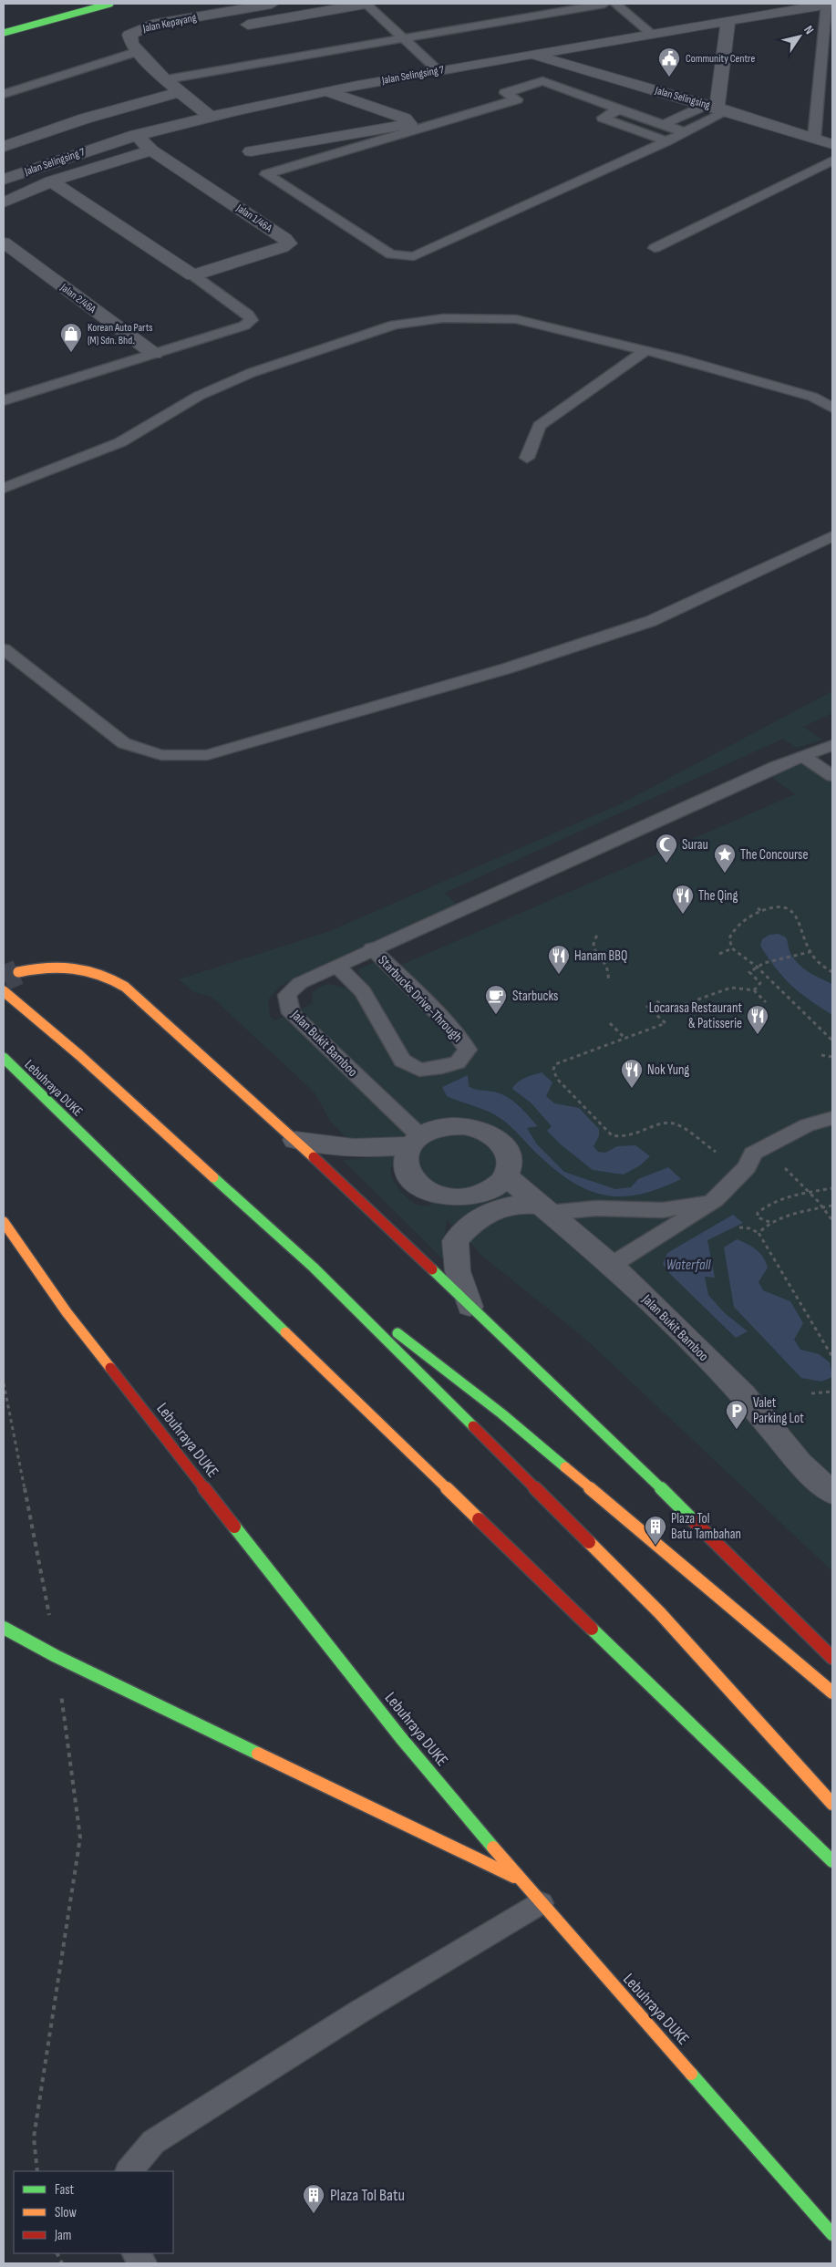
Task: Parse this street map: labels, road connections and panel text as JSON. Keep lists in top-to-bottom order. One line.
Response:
{"streets":{"highway":["Lebuhraya DUKE"],"street":["Jalan Kepayang","Jalan Selingsing 7","Jalan Selingsing","Jalan 1/46A","Jalan 2/46A","Jalan Bukit Bamboo"],"lane":["Starbucks Drive-Through"]},"crossings":[["Jalan Kepayang","Jalan Selingsing 7"],["Jalan Selingsing 7","Jalan Selingsing"],["Jalan Selingsing 7","Jalan 1/46A"],["Starbucks Drive-Through","Jalan Bukit Bamboo"]],"water":["Waterfall"],"places":{"public building":["Community Centre"],"shop":["Korean Auto Parts (M) Sdn. Bhd."],"mosque":["Surau"],"place":["The Concourse"],"restaurant":["The Qing","Hanam BBQ","Locarasa Restaurant & Patisserie","Nok Yung"],"cafe":["Starbucks"],"parking":["Valet Parking Lot"],"building":["Plaza Tol Batu Tambahan","Plaza Tol Batu"]},"legend":["Fast","Slow","Jam"],"north":"top right"}
